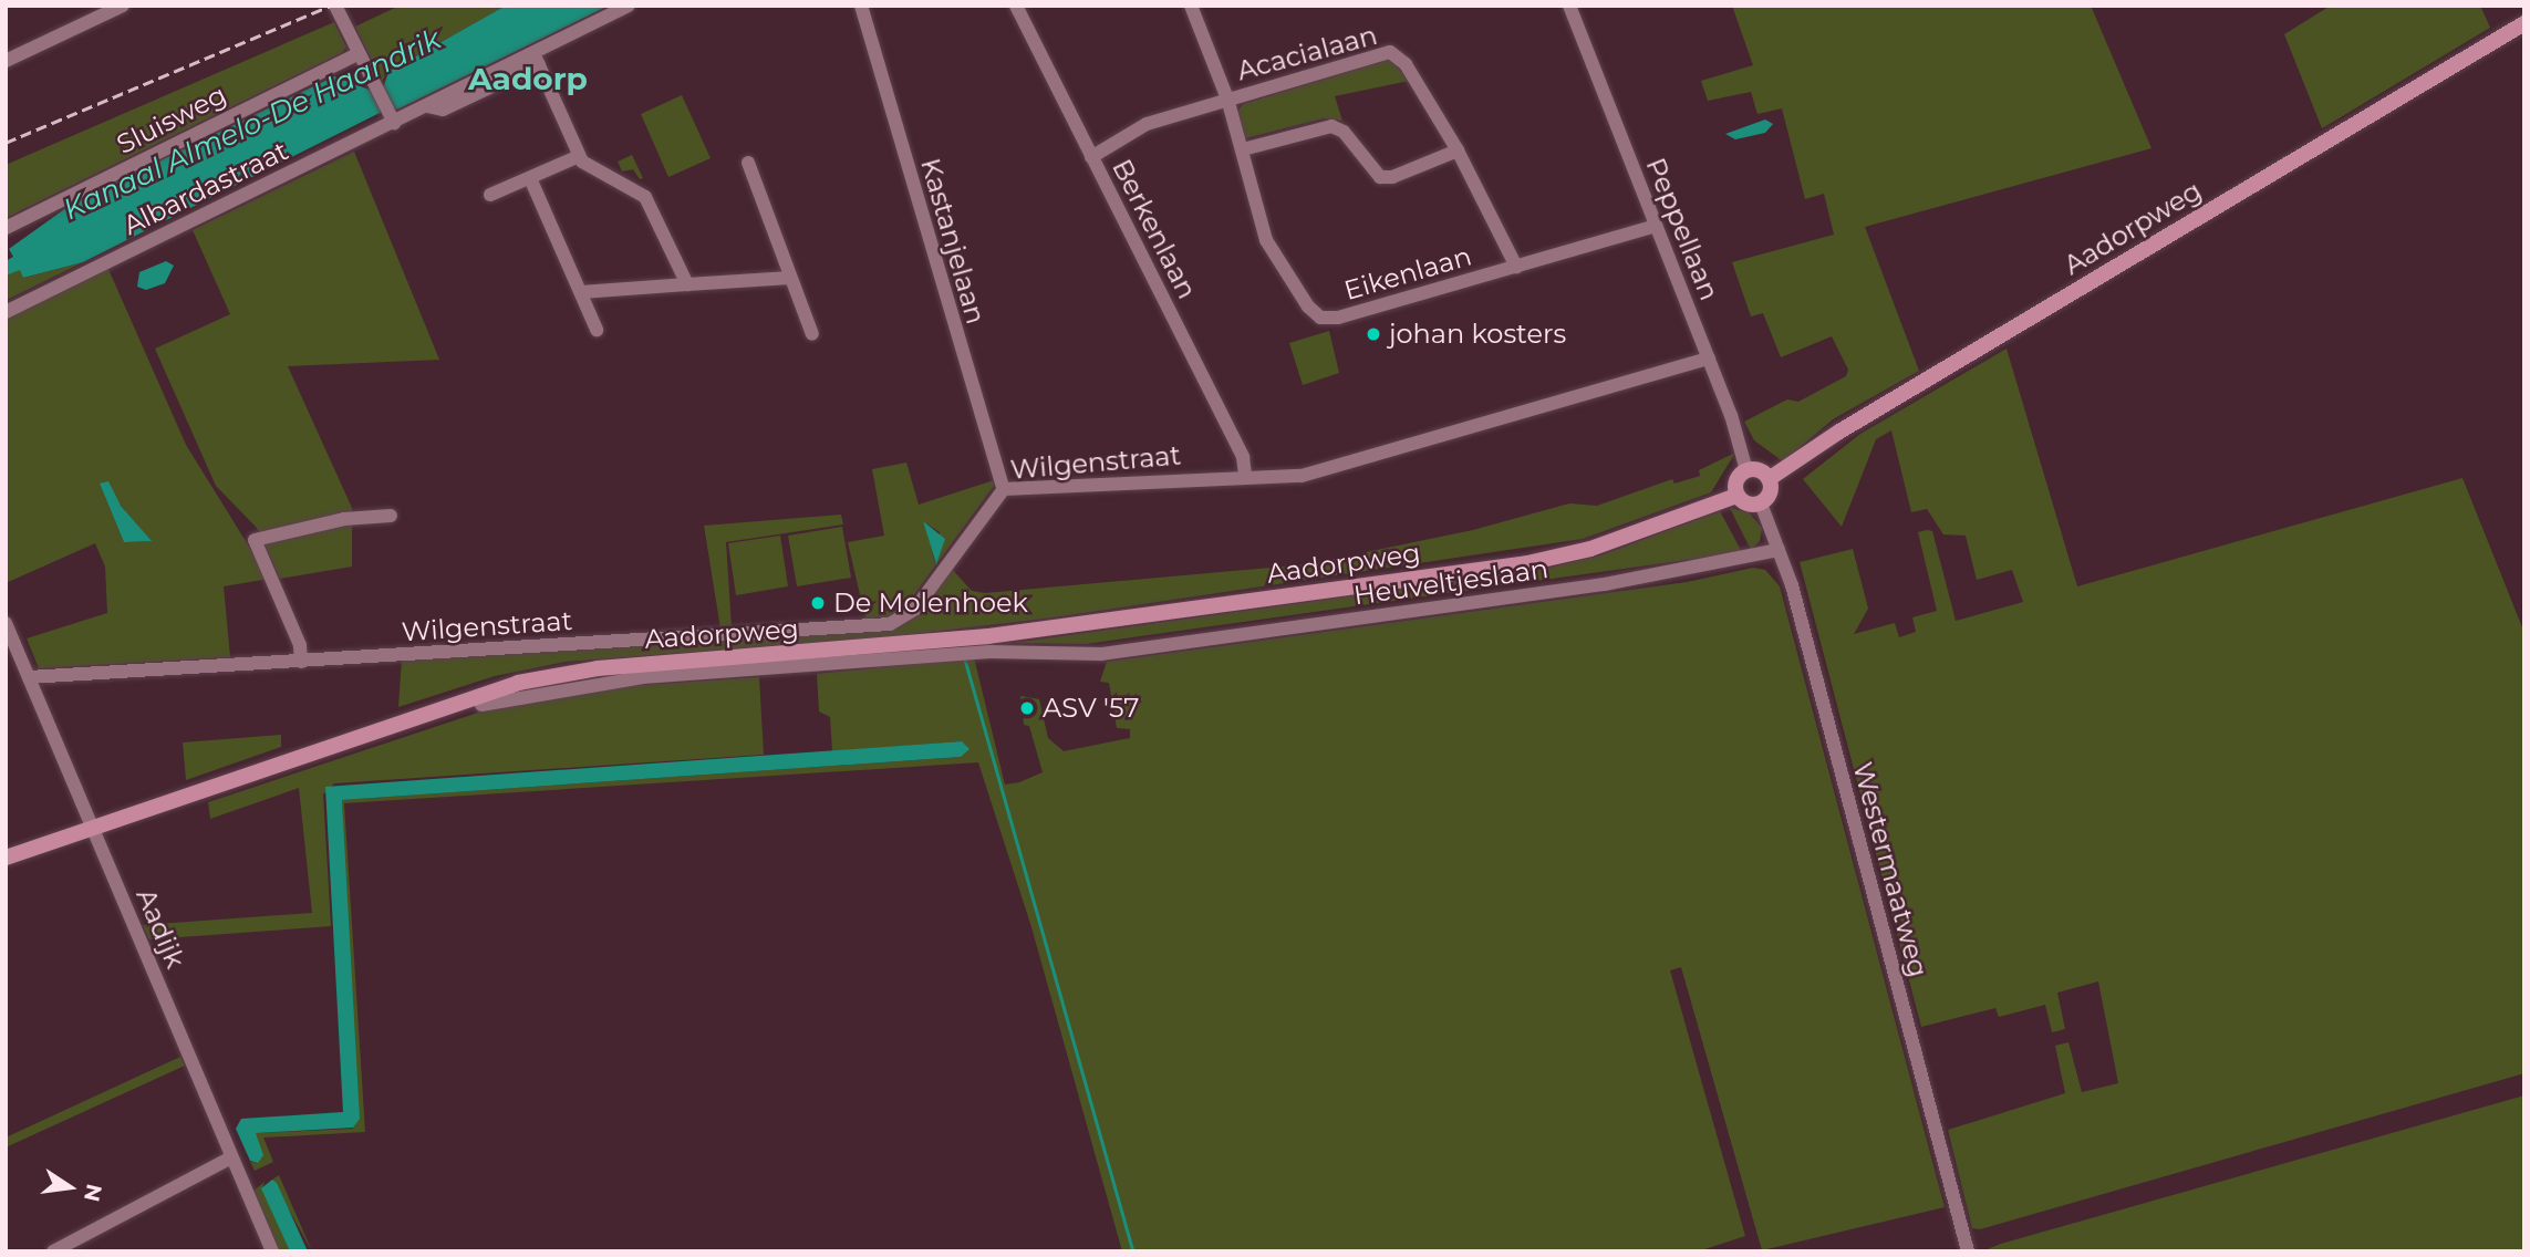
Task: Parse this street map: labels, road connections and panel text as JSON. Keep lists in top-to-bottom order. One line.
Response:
{"streets":{"main road":["Aadorpweg"],"street":["Acacialaan","Sluisweg","Albardastraat","Berkenlaan","Peppellaan","Kastanjelaan","Eikenlaan","Wilgenstraat","Heuveltjeslaan","Westermaatweg","Aadijk"]},"crossings":[["Acacialaan","Berkenlaan"],["Acacialaan","Eikenlaan"],["Aadorpweg","Peppellaan"],["Aadorpweg","Westermaatweg"],["Aadorpweg","Aadijk"],["Berkenlaan","Wilgenstraat"],["Peppellaan","Eikenlaan"],["Peppellaan","Wilgenstraat"],["Peppellaan","Westermaatweg"],["Kastanjelaan","Wilgenstraat"],["Wilgenstraat","Aadijk"],["Heuveltjeslaan","Westermaatweg"]],"districts":["Aadorp"],"water":["Kanaal Almelo-De Haandrik"],"places":["johan kosters","De Molenhoek","ASV '57"],"north":"right"}
